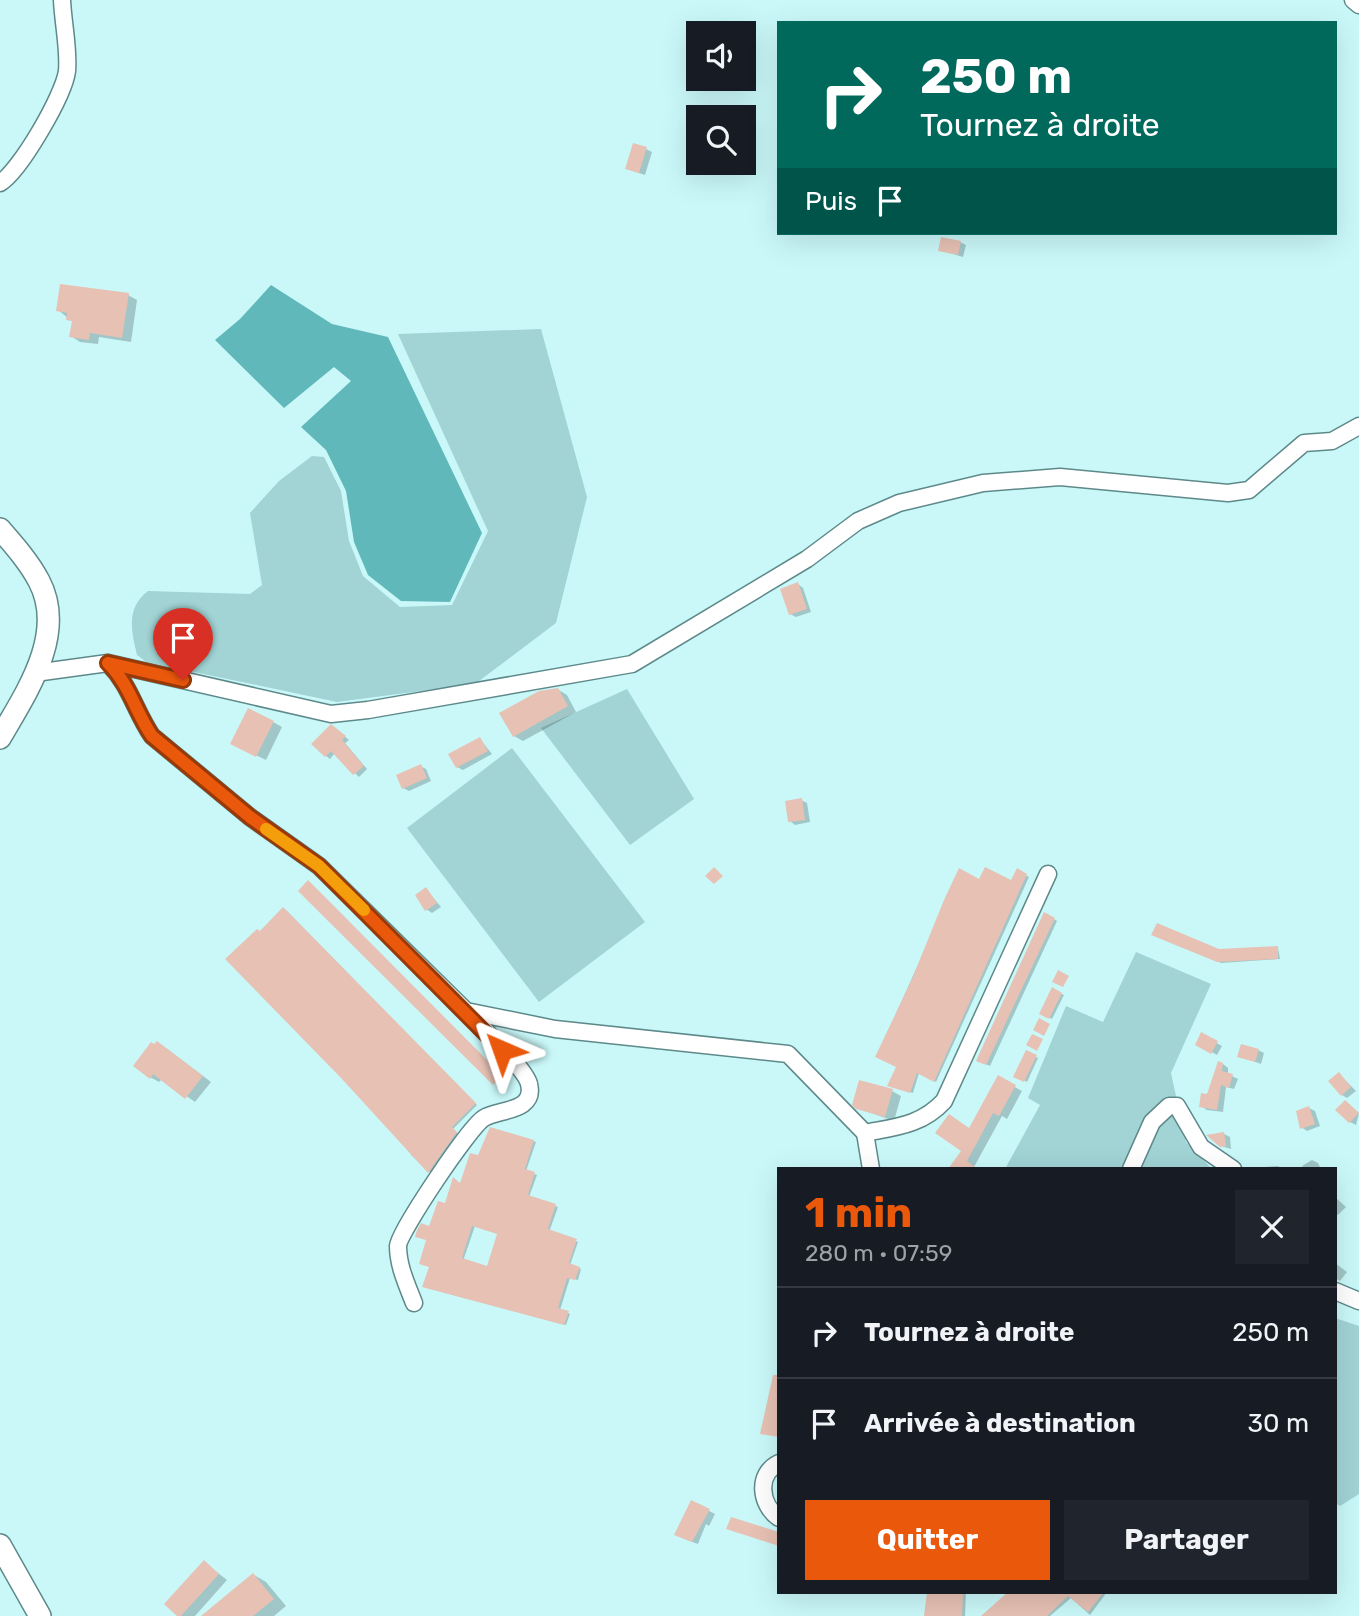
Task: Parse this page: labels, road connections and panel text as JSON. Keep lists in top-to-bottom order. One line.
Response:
{"page":{"turn":["250 m","Tournez à droite"],"then":"Puis","heading":["1 min","280 m · 07:59"],"list":[{"name":"Tournez à droite","value":"250 m"},{"name":"Arrivée à destination","value":"30 m"}],"buttons":["Quitter","Partager"]}}
